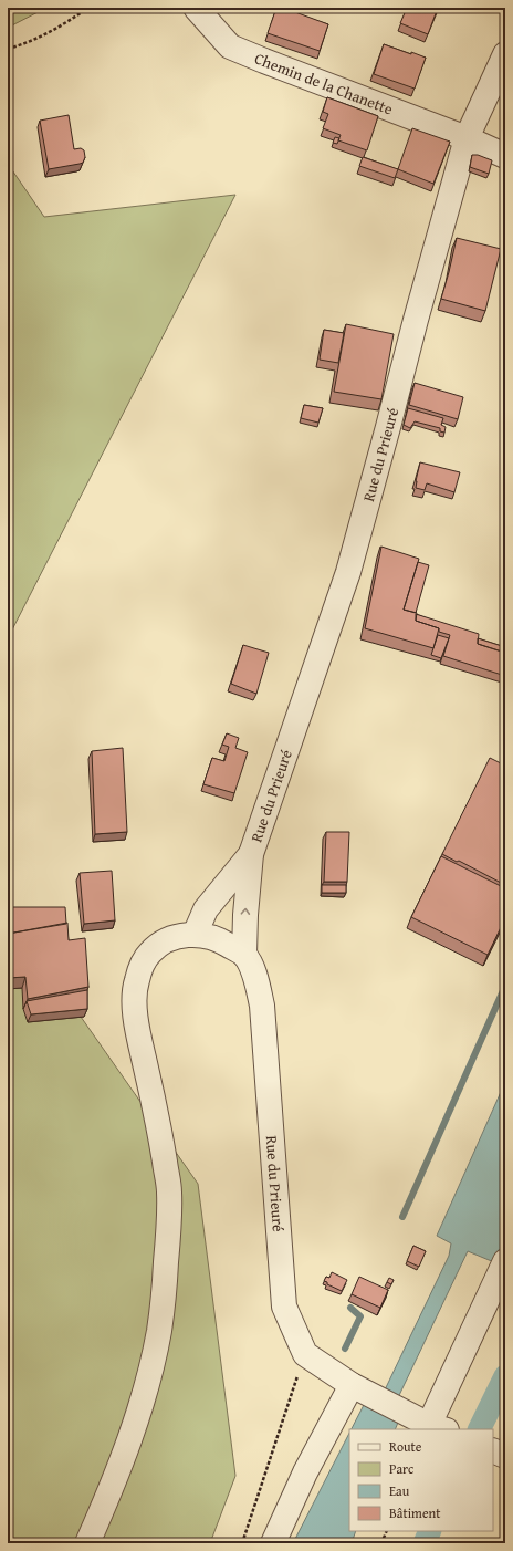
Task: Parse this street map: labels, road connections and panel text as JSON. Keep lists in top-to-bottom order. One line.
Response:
{"streets":{"street":["Chemin de la Chanette","Rue du Prieuré"]},"crossings":[["Chemin de la Chanette","Rue du Prieuré"]],"legend":["Route","Parc","Eau","Bâtiment"]}
